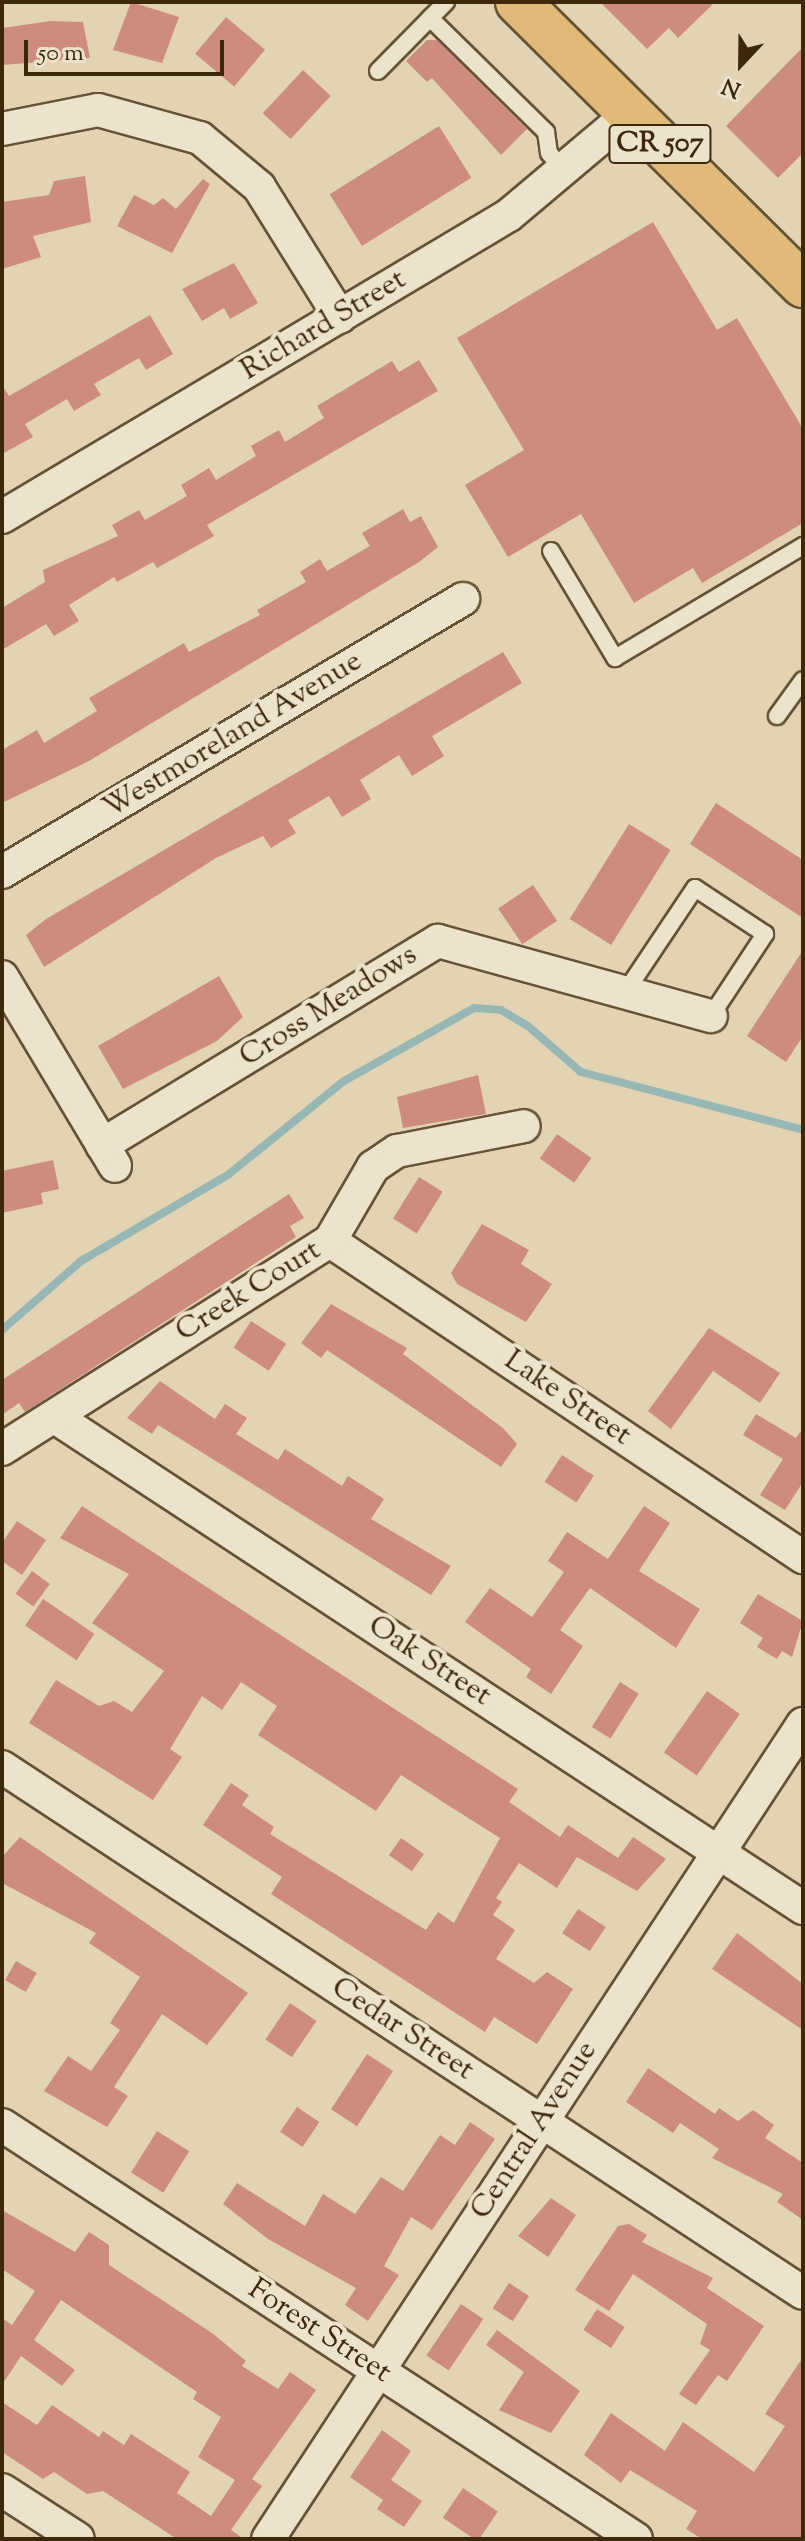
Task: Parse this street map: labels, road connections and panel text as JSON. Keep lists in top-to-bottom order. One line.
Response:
{"streets":{"main road":["CR 507"],"street":["Richard Street","Westmoreland Avenue","Cross Meadows","Creek Court","Lake Street","Oak Street","Cedar Street","Central Avenue","Forest Street"]},"crossings":[["CR 507","Richard Street"],["Creek Court","Lake Street"],["Creek Court","Oak Street"],["Oak Street","Central Avenue"],["Cedar Street","Central Avenue"],["Central Avenue","Forest Street"]],"scale_bar":"50 m","north":"bottom"}
